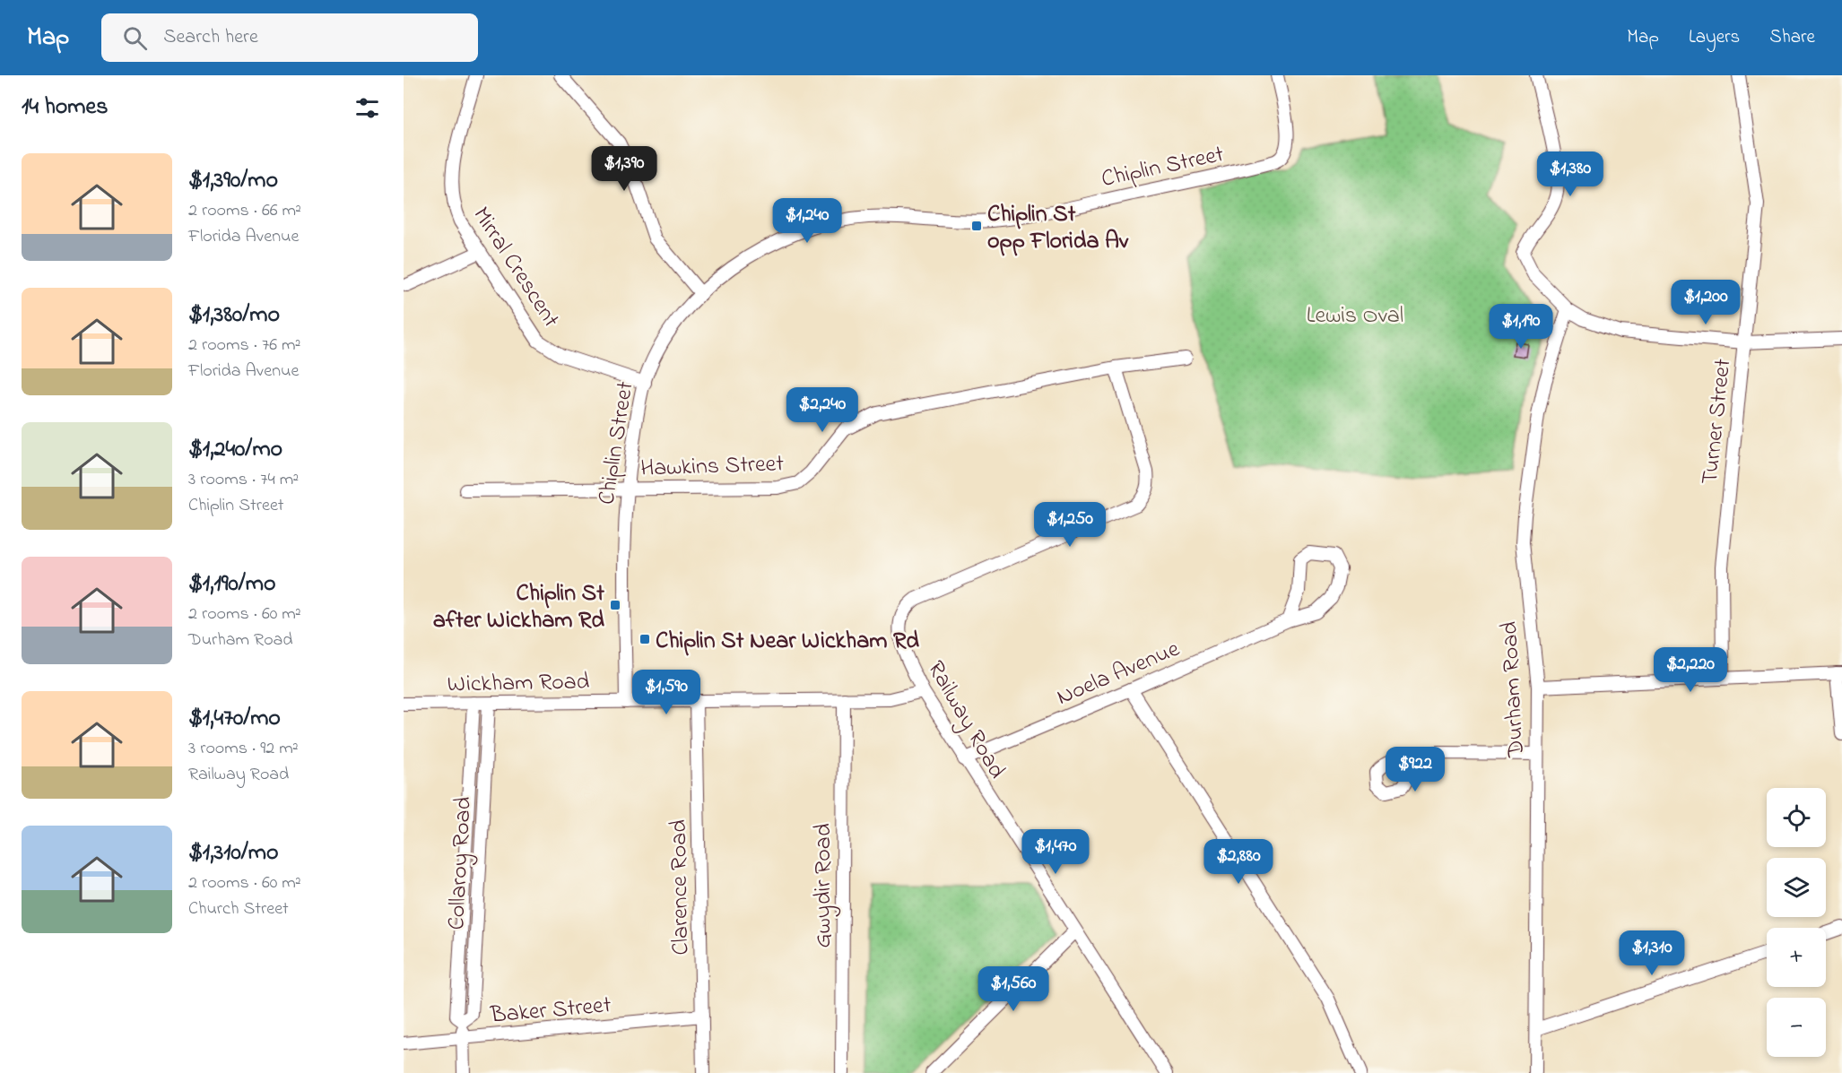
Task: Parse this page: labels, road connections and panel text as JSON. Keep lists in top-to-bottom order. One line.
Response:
{"streets":{"street":["Chiplin Street","Mirral Crescent","Turner Street","Hawkins Street","Noela Avenue","Wickham Road","Durham Road","Railway Road","Collaroy Road","Gwydir Road","Clarence Road","Baker Street"]},"crossings":[["Chiplin Street","Mirral Crescent"],["Chiplin Street","Hawkins Street"],["Chiplin Street","Wickham Road"],["Hawkins Street","Railway Road"],["Noela Avenue","Railway Road"],["Wickham Road","Railway Road"],["Wickham Road","Collaroy Road"],["Wickham Road","Gwydir Road"],["Wickham Road","Clarence Road"],["Collaroy Road","Baker Street"],["Clarence Road","Baker Street"]],"parks":["Lewis Oval"],"places":{"transit":["Chiplin St opp Florida Av","Chiplin St after Wickham Rd","Chiplin St Near Wickham Rd"]},"page":{"header":"Map","search":"Search here","nav":["Map","Layers","Share"],"heading":"14 homes","list":[{"name":"$1,390/mo","note":"2 rooms · 66 m² · Florida Avenue"},{"name":"$1,380/mo","note":"2 rooms · 76 m² · Florida Avenue"},{"name":"$1,240/mo","note":"3 rooms · 74 m² · Chiplin Street"},{"name":"$1,190/mo","note":"2 rooms · 60 m² · Durham Road"},{"name":"$1,470/mo","note":"3 rooms · 92 m² · Railway Road"},{"name":"$1,310/mo","note":"2 rooms · 60 m² · Church Street"}],"price":["$1,390","$1,380","$1,240","$1,200","$1,190","$2,240","$1,250","$2,220","$1,590","$922","$1,470","$2,880","$1,310","$1,560"],"map_buttons":["+","−"]}}
